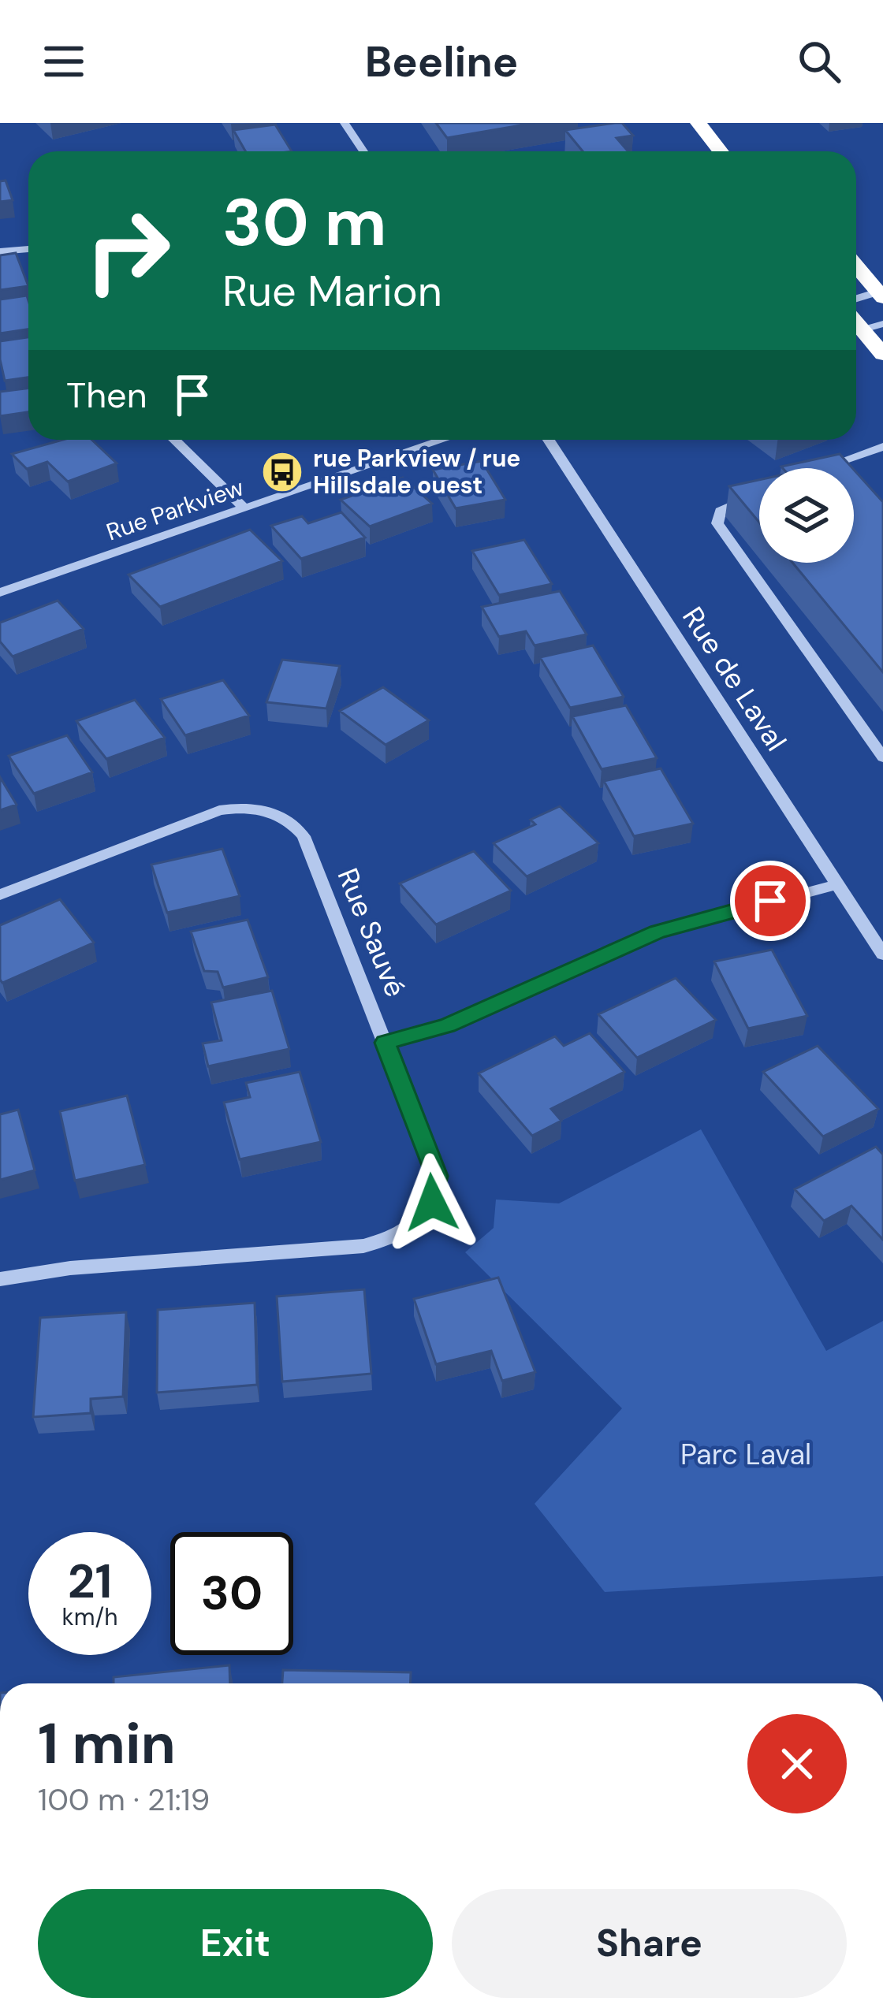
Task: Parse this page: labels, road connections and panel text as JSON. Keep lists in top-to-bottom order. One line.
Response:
{"streets":{"street":["Rue Parkview","Rue de Laval","Rue Sauvé"]},"parks":["Parc Laval"],"places":{"bus stop":["rue Parkview / rue Hillsdale ouest"]},"page":{"header":"Beeline","turn":["30 m","Rue Marion"],"then":"Then","speed":"21 km/h","limit":"30","heading":["1 min","100 m · 21:19"],"buttons":["Exit","Share"]}}
